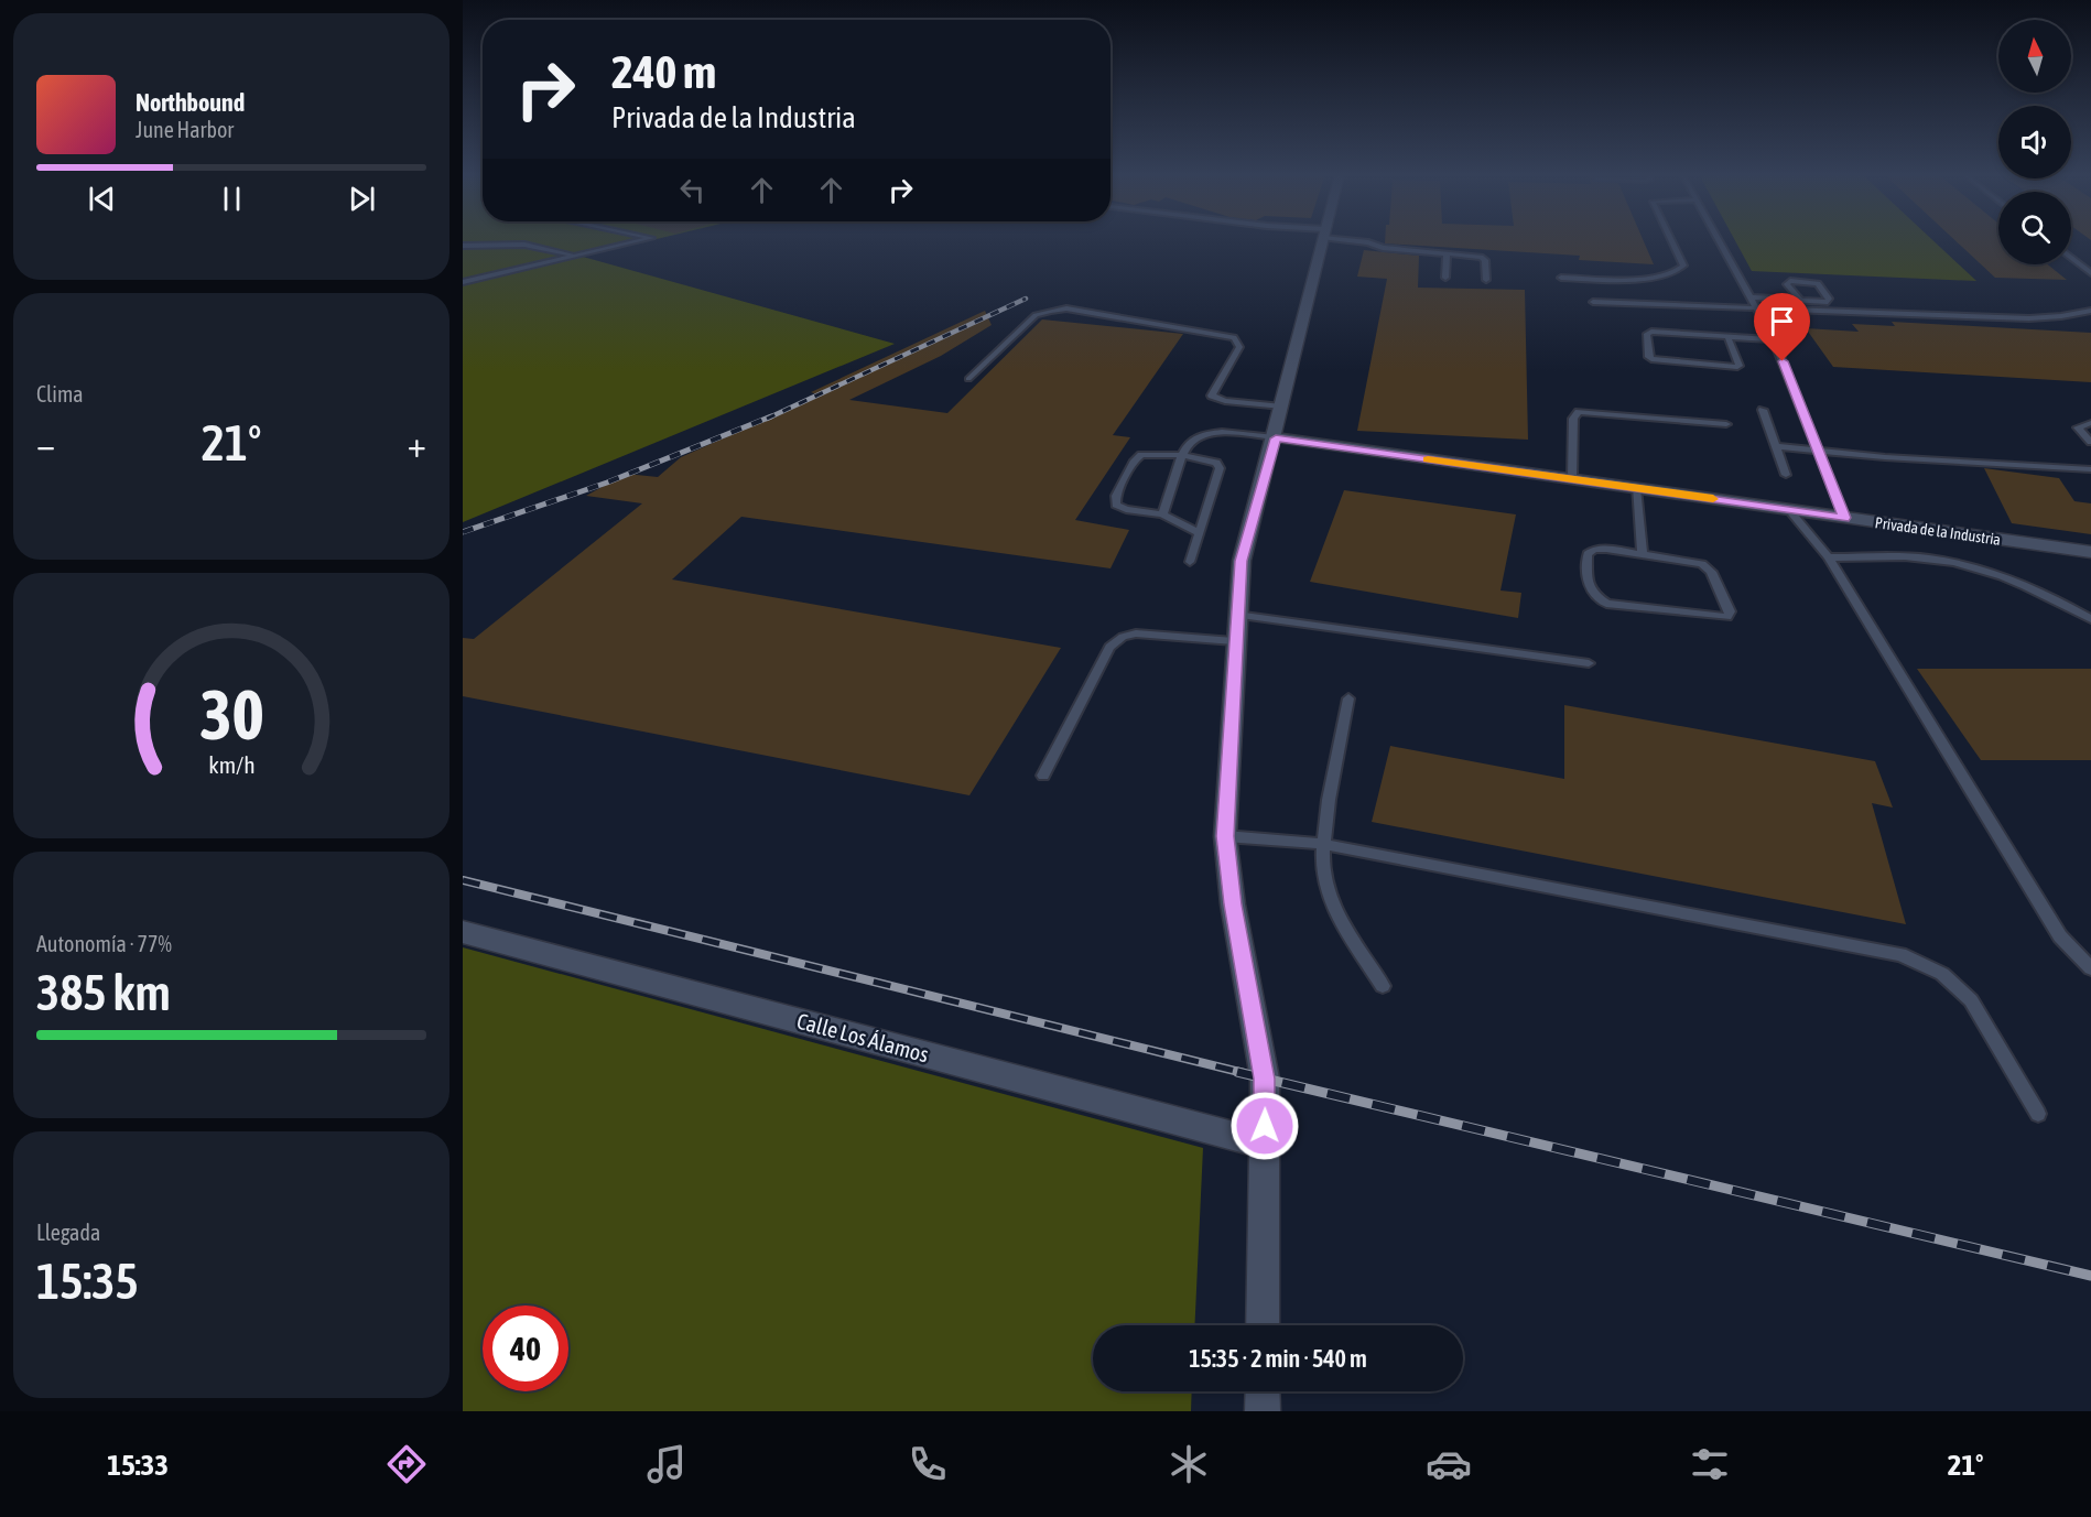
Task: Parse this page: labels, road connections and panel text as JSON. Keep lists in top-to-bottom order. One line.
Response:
{"streets":{"street":["Privada de la Industria","Calle Los Álamos"]},"north":"top","page":{"turn":["240 m","Privada de la Industria"],"song":["Northbound","June Harbor"],"tile":["Clima",["Autonomía · 77%","385 km"],["Llegada","15:35"]],"heat":["−","21°","+"],"limit":"40","trip":"15:35 · 2 min · 540 m","tabs":["15:33","21°"],"gauge":["30","km/h"]}}
